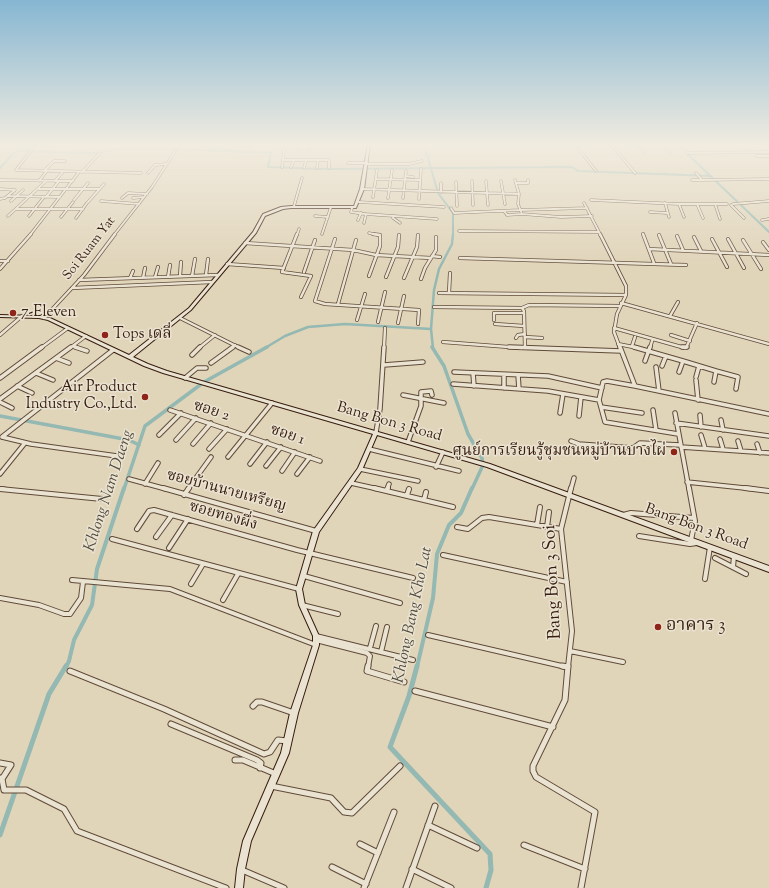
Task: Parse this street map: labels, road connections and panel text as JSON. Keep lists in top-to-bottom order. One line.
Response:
{"streets":{"street":["Soi Ruam Yat","ซอย 2","Bang Bon 3 Road","ซอย 1","ซอยบ้านนายเหรียญ","ซอยทองผึ่ง","Bang Bon 3 Soi"]},"crossings":[["Soi Ruam Yat","Bang Bon 3 Road"],["ซอย 2","ซอย 1"],["Bang Bon 3 Road","Bang Bon 3 Soi"]],"water":["Khlong Nam Daeng","Khlong Bang Kho Lat"],"places":["7-Eleven","Tops เดลี่","Air Product Industry Co.,Ltd.","ศูนย์การเรียนรู้ชุมชนหมู่บ้านบางไผ่","อาคาร 3"]}
